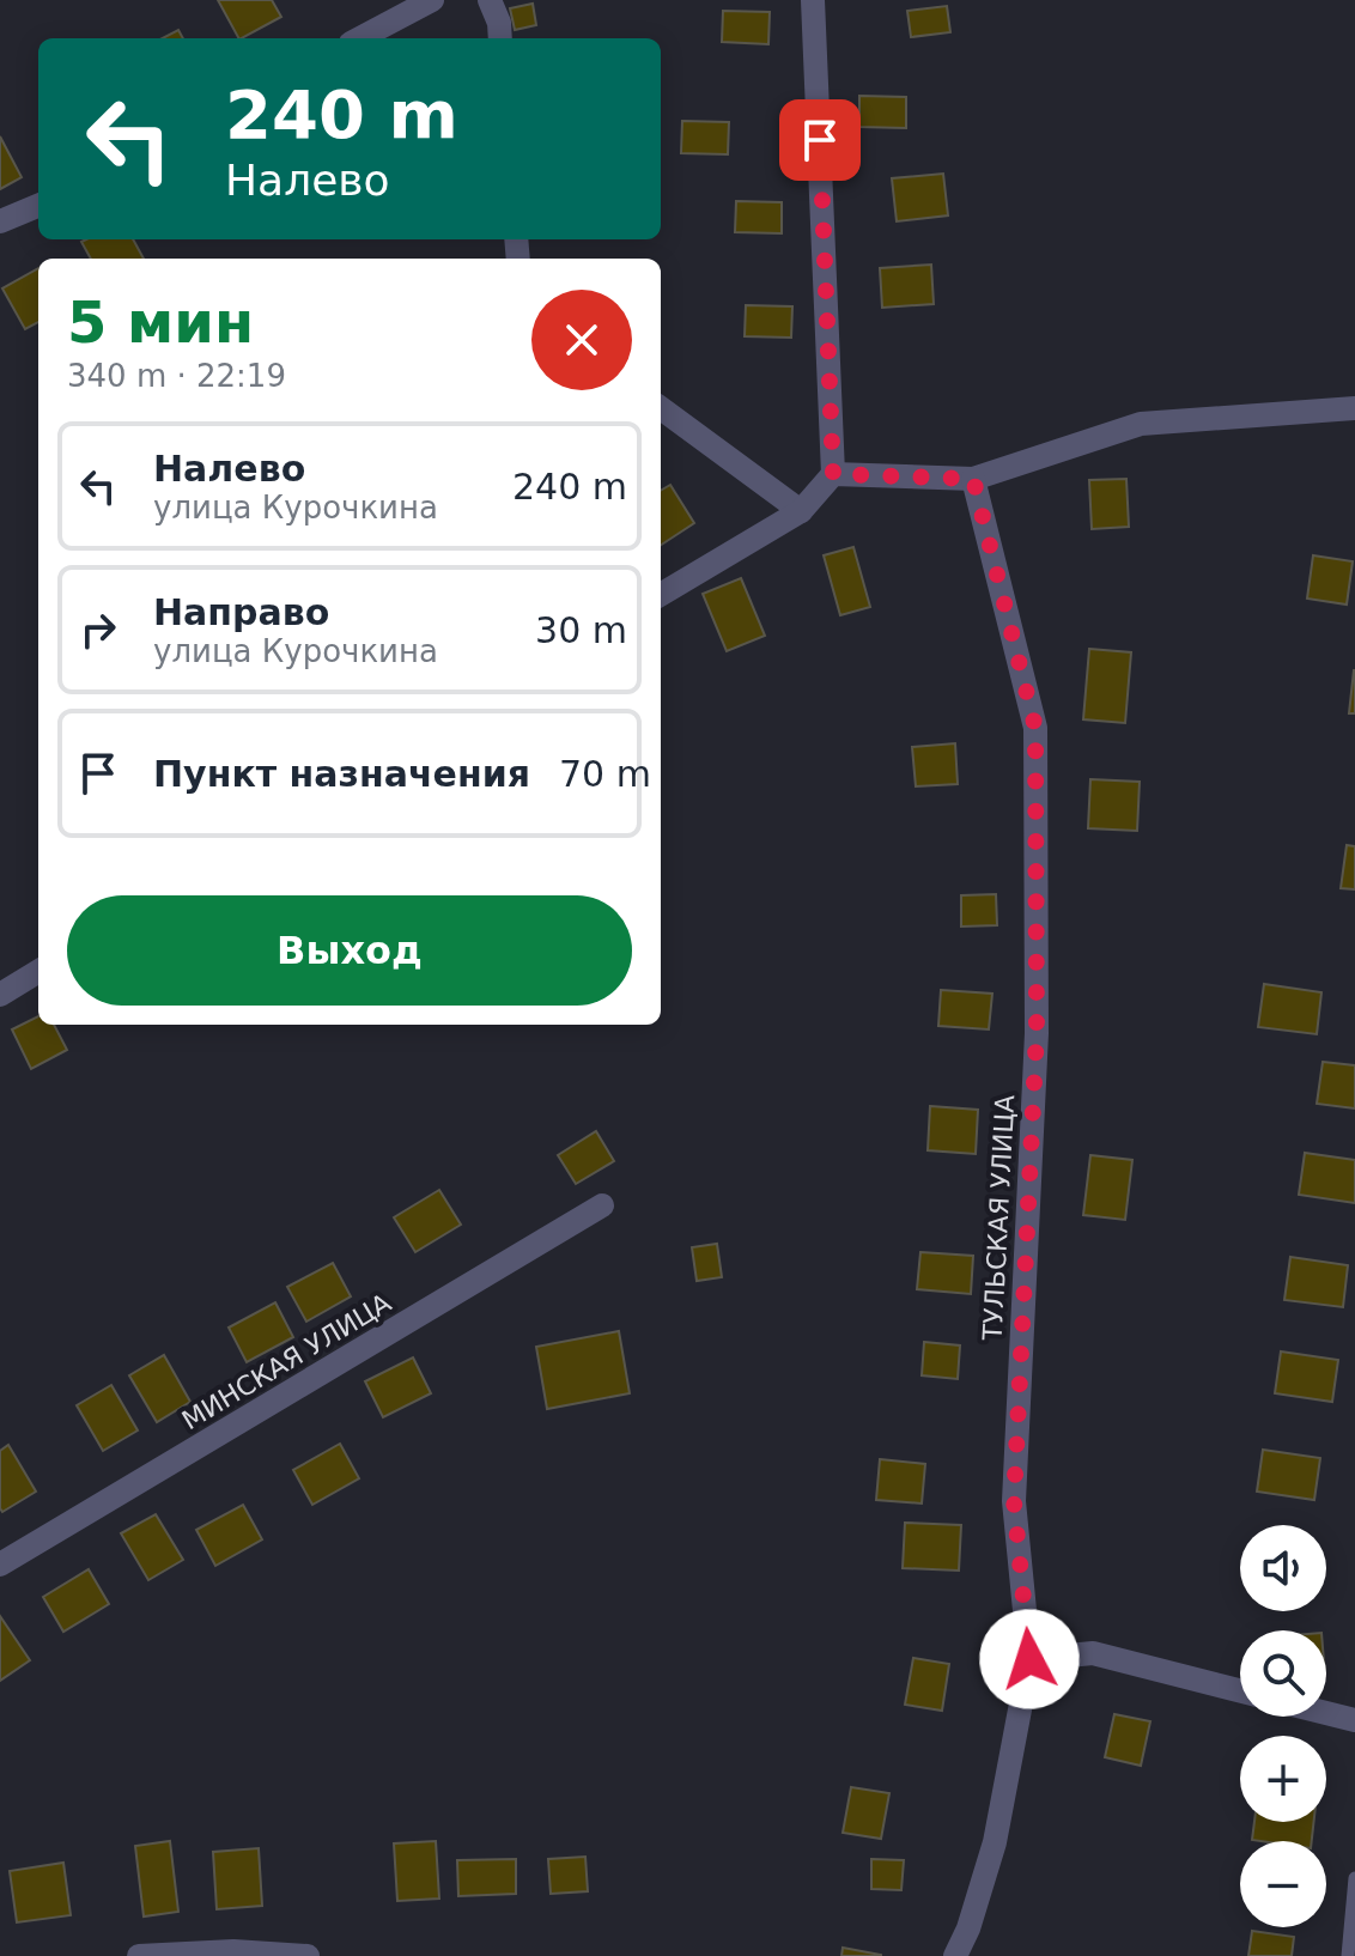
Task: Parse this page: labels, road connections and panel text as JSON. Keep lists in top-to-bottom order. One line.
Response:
{"streets":{"street":["ТУЛЬСКАЯ УЛИЦА","МИНСКАЯ УЛИЦА"]},"page":{"turn":["240 m","Налево"],"heading":["5 мин","340 m · 22:19"],"list":[{"name":"Налево","note":"улица Курочкина","value":"240 m"},{"name":"Направо","note":"улица Курочкина","value":"30 m"},{"name":"Пункт назначения","value":"70 m"}],"buttons":"Выход","map_buttons":["+","−"]}}
